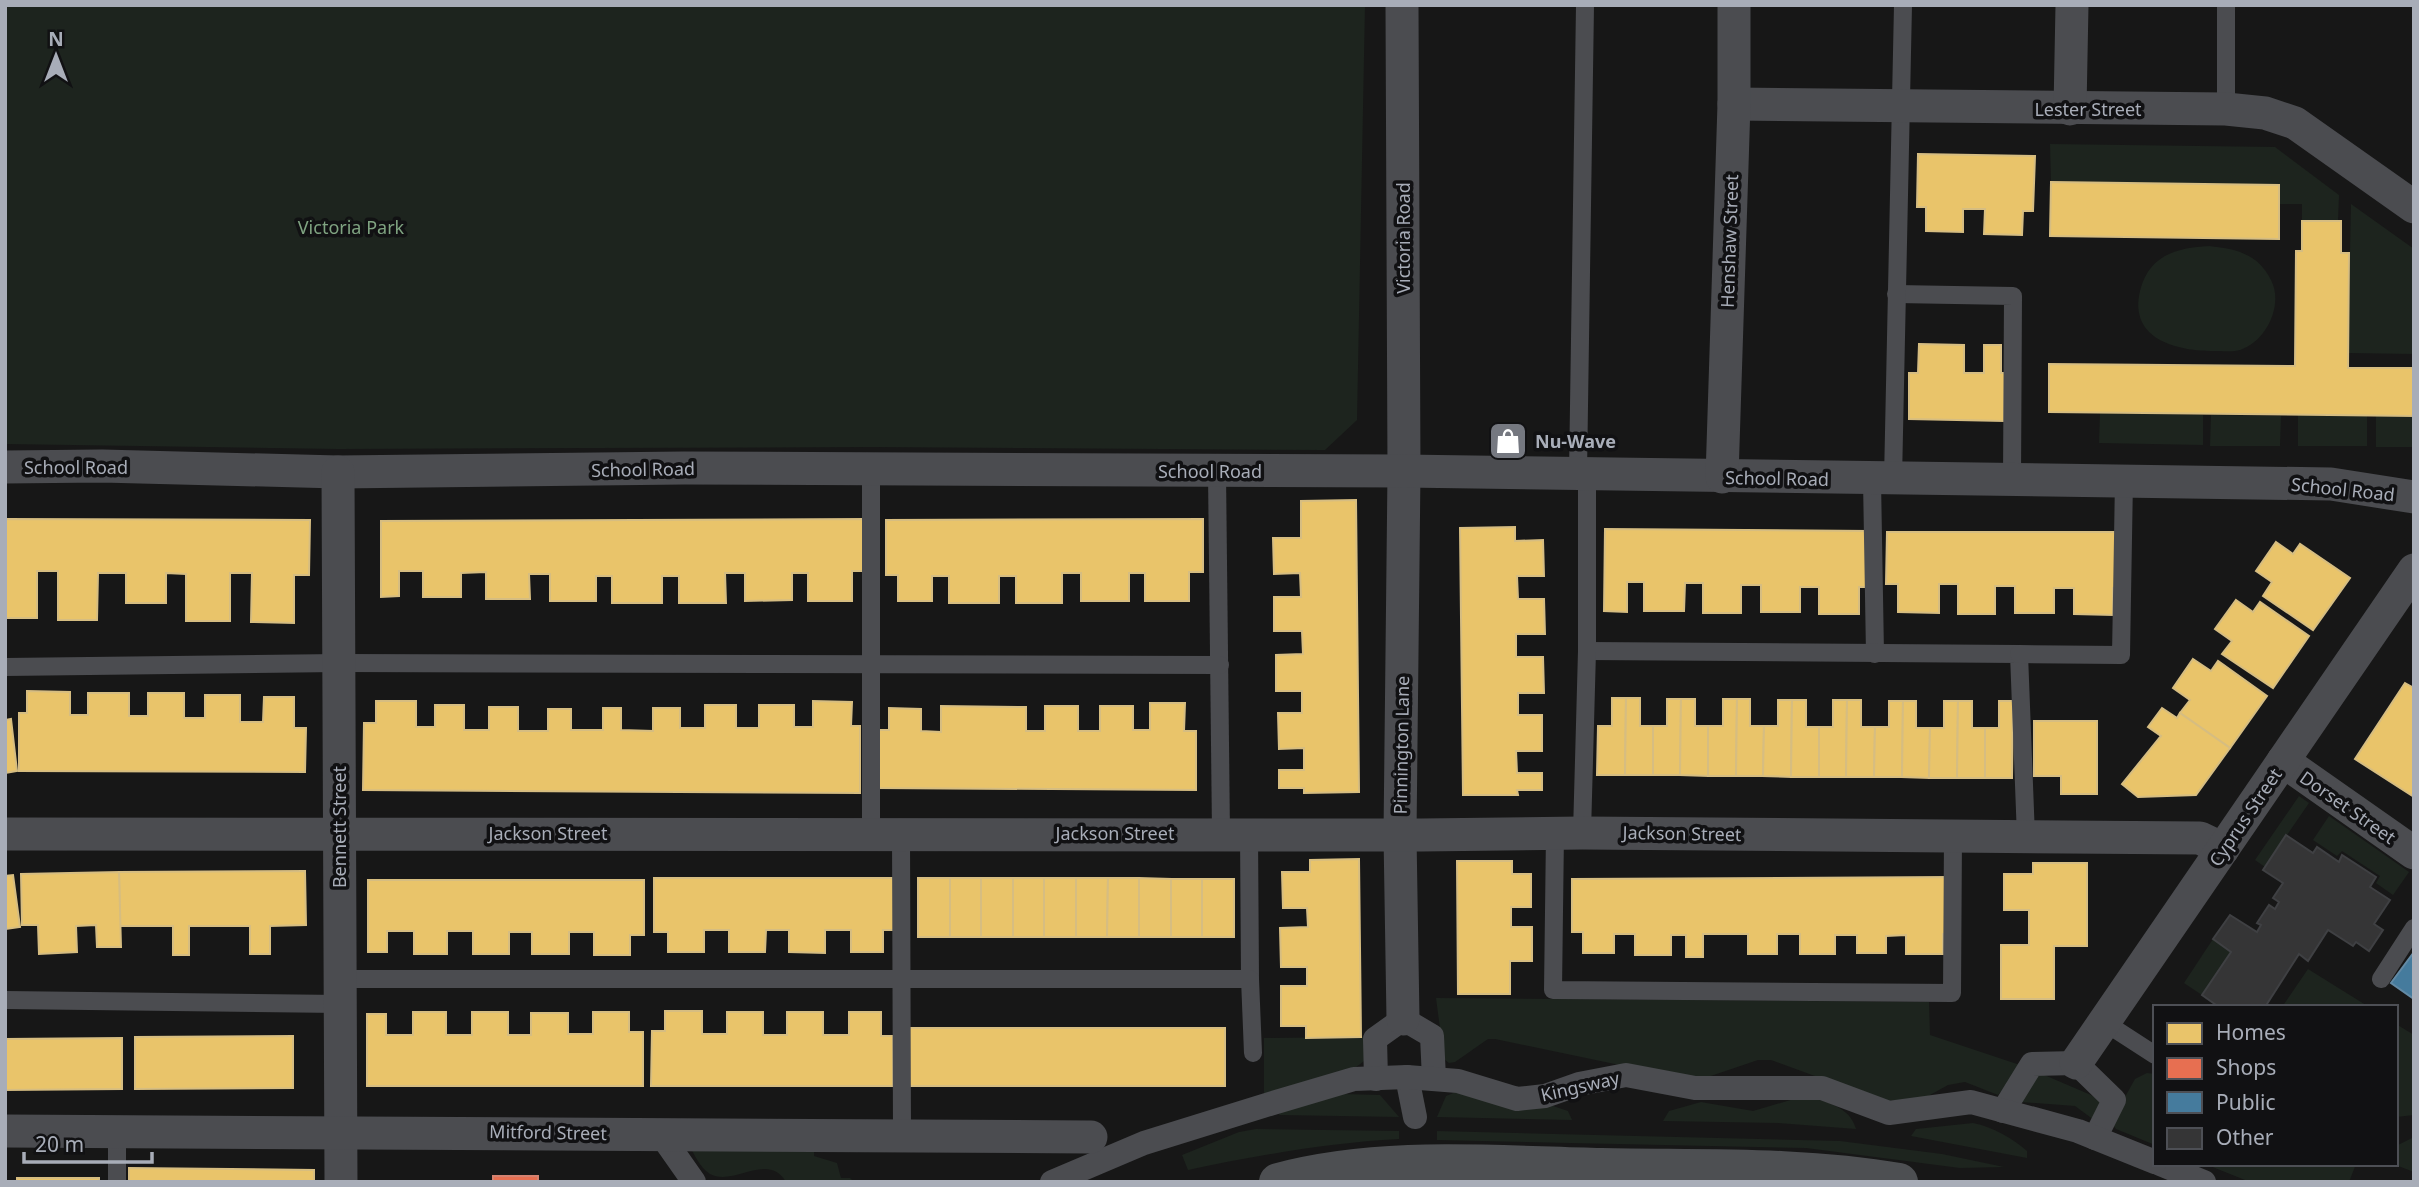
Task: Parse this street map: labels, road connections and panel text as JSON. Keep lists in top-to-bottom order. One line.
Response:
{"streets":{"street":["Lester Street","Victoria Road","Henshaw Street","School Road","Pinnington Lane","Dorset Street","Cyprus Street","Bennett Street","Jackson Street","Kingsway","Mitford Street"]},"crossings":[["Lester Street","Henshaw Street"],["Victoria Road","School Road"],["Victoria Road","Pinnington Lane"],["Henshaw Street","School Road"],["School Road","Pinnington Lane"],["School Road","Bennett Street"],["Pinnington Lane","Jackson Street"],["Dorset Street","Cyprus Street"],["Cyprus Street","Jackson Street"],["Bennett Street","Jackson Street"],["Bennett Street","Mitford Street"],["Kingsway","Mitford Street"]],"parks":["Victoria Park"],"places":{"shop":["Nu-Wave"]},"legend":["Homes","Shops","Public","Other"],"scale_bar":"20 m","north":"top"}
